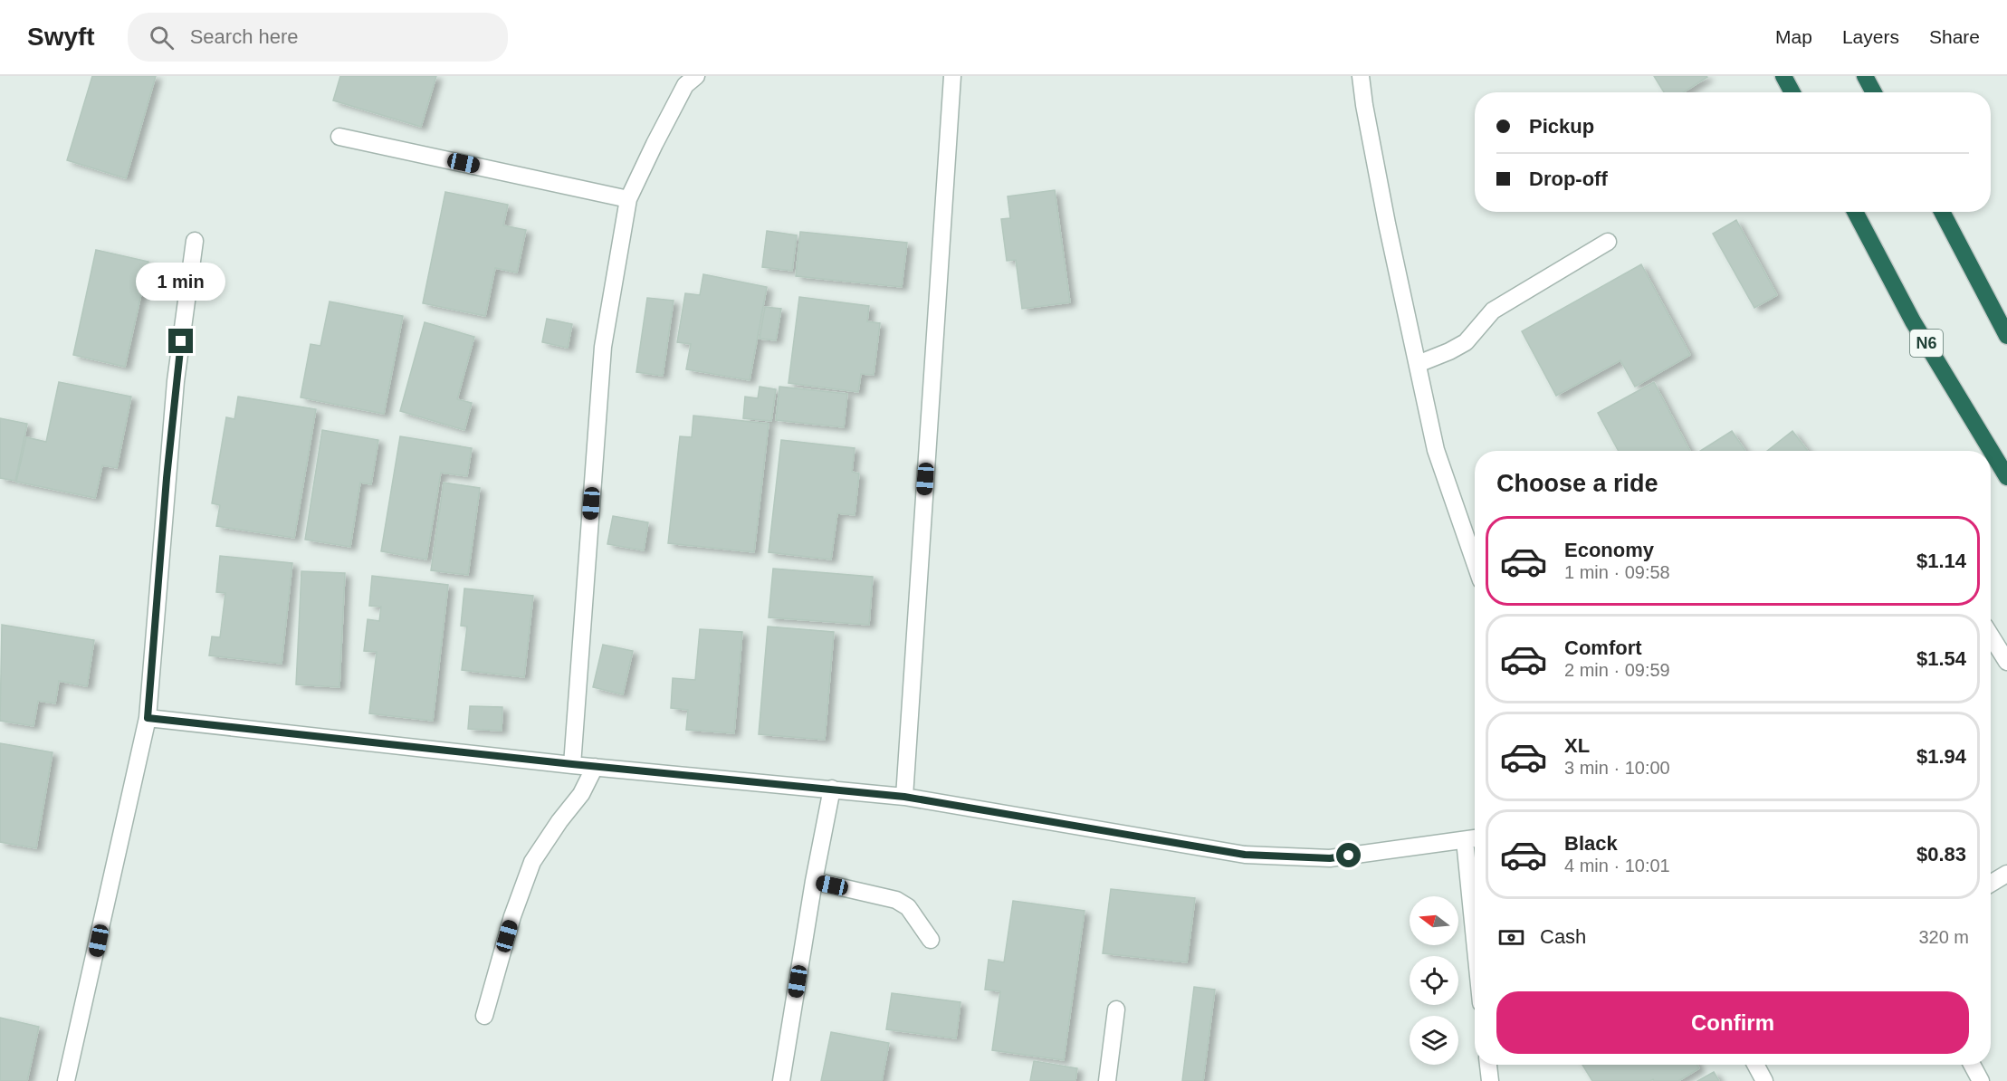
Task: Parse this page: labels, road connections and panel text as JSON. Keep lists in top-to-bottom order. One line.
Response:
{"streets":{"highway":["N6"]},"north":"left","page":{"header":"Swyft","search":"Search here","nav":["Map","Layers","Share"],"banner":["Pickup","Drop-off"],"bubble":"1 min","heading":"Choose a ride","list":[{"name":"Economy","note":"1 min · 09:58","value":"$1.14"},{"name":"Comfort","note":"2 min · 09:59","value":"$1.54"},{"name":"XL","note":"3 min · 10:00","value":"$1.94"},{"name":"Black","note":"4 min · 10:01","value":"$0.83"}],"pay":["Cash","320 m"],"buttons":"Confirm"}}
